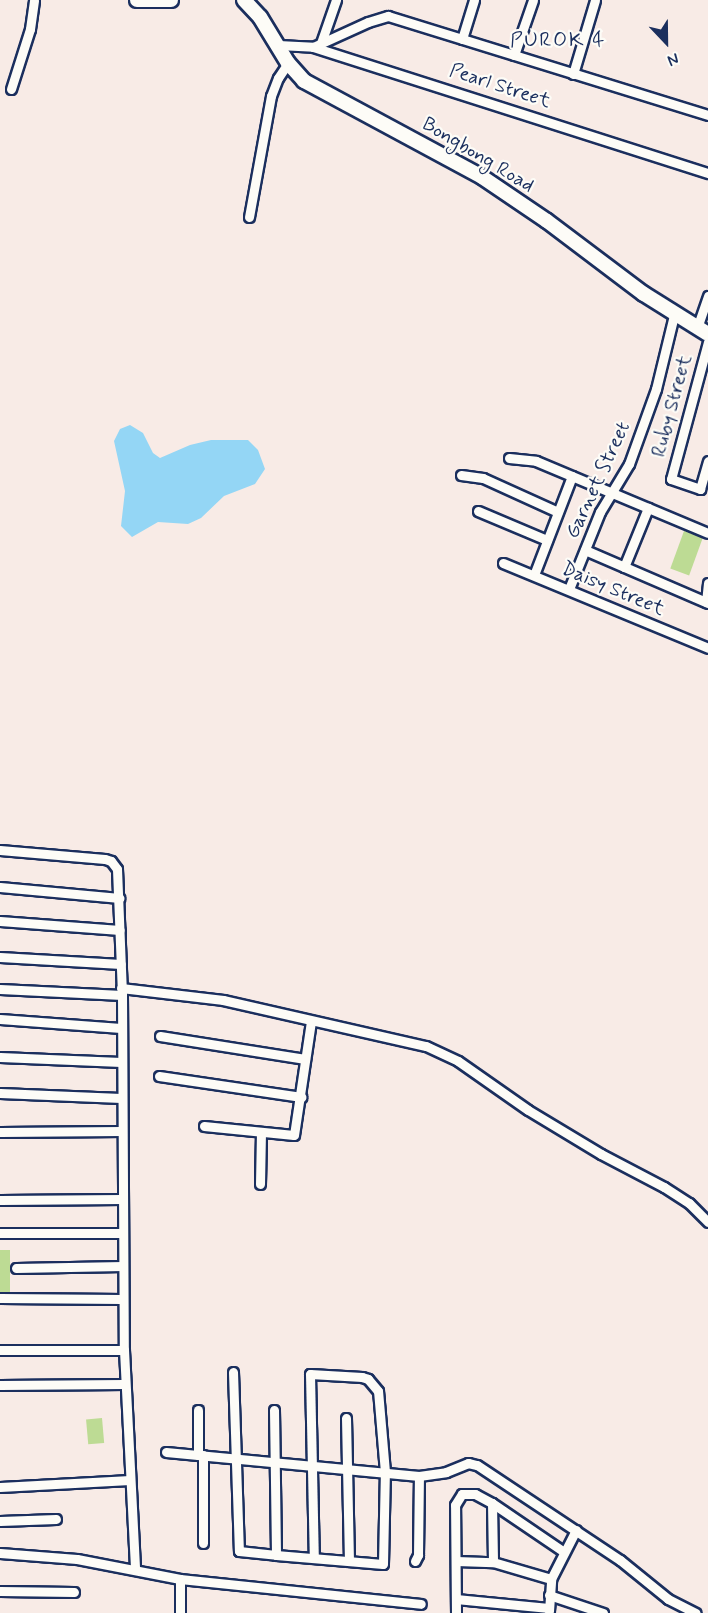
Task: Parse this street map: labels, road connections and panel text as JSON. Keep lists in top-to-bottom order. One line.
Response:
{"streets":{"street":["Pearl Street","Bongbong Road","Ruby Street","Garnet Street","Daisy Street"]},"crossings":[["Pearl Street","Bongbong Road"],["Bongbong Road","Garnet Street"],["Garnet Street","Daisy Street"]],"districts":["PUROK 4"],"north":"bottom"}
